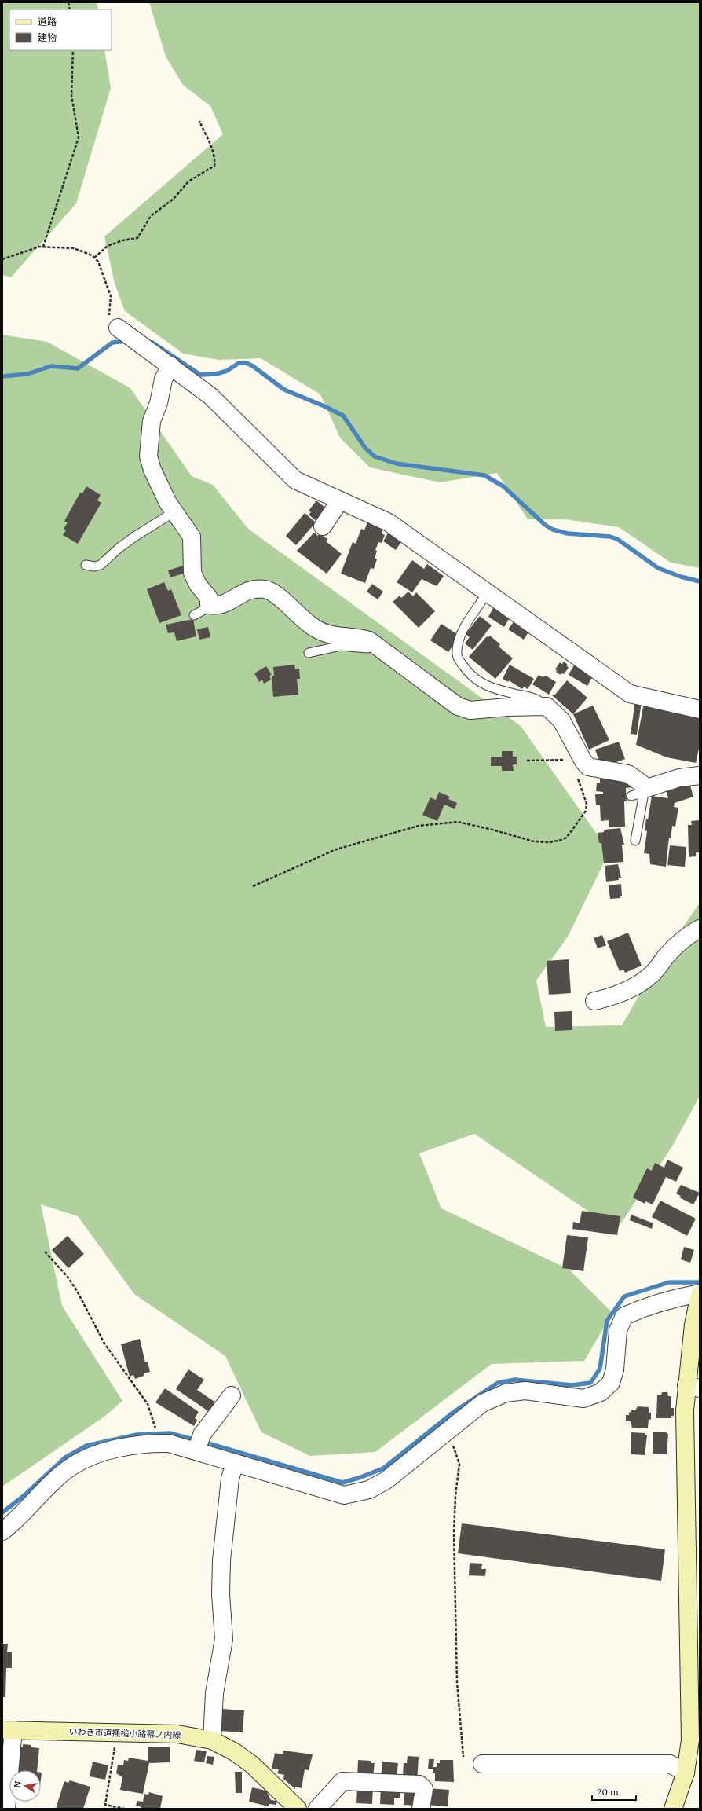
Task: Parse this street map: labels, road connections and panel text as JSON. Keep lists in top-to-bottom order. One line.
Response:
{"streets":{"street":["いわき市道搔槌小路幕ノ内線"]},"legend":["道路","建物"],"scale_bar":"20 m","north":"left"}
